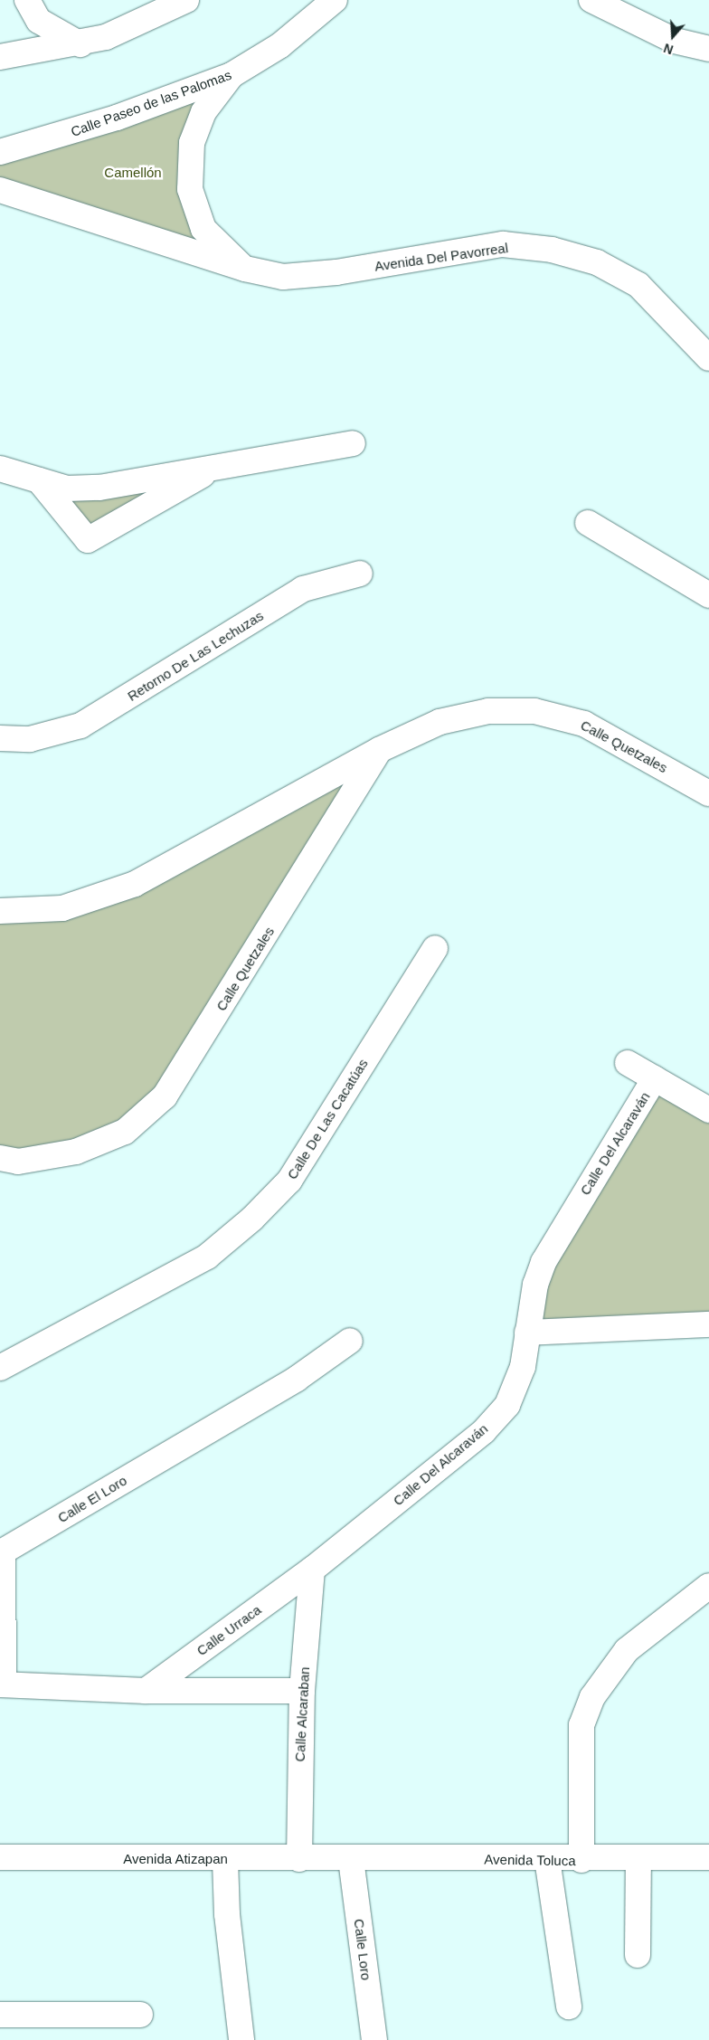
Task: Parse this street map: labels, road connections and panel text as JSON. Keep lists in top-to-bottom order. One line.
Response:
{"streets":{"street":["Calle Paseo de las Palomas","Avenida Del Pavorreal","Retorno De Las Lechuzas","Calle Quetzales","Calle De Las Cacatúas","Calle Del Alcaraván","Calle El Loro","Calle Urraca","Calle Alcaraban","Avenida Atizapan","Avenida Toluca","Calle Loro"]},"crossings":[["Calle Del Alcaraván","Calle Urraca"],["Calle Del Alcaraván","Calle Alcaraban"],["Calle Urraca","Calle Alcaraban"],["Calle Alcaraban","Avenida Atizapan"],["Avenida Atizapan","Avenida Toluca"],["Avenida Atizapan","Calle Loro"],["Avenida Toluca","Calle Loro"]],"parks":["Camellón"],"north":"bottom"}
